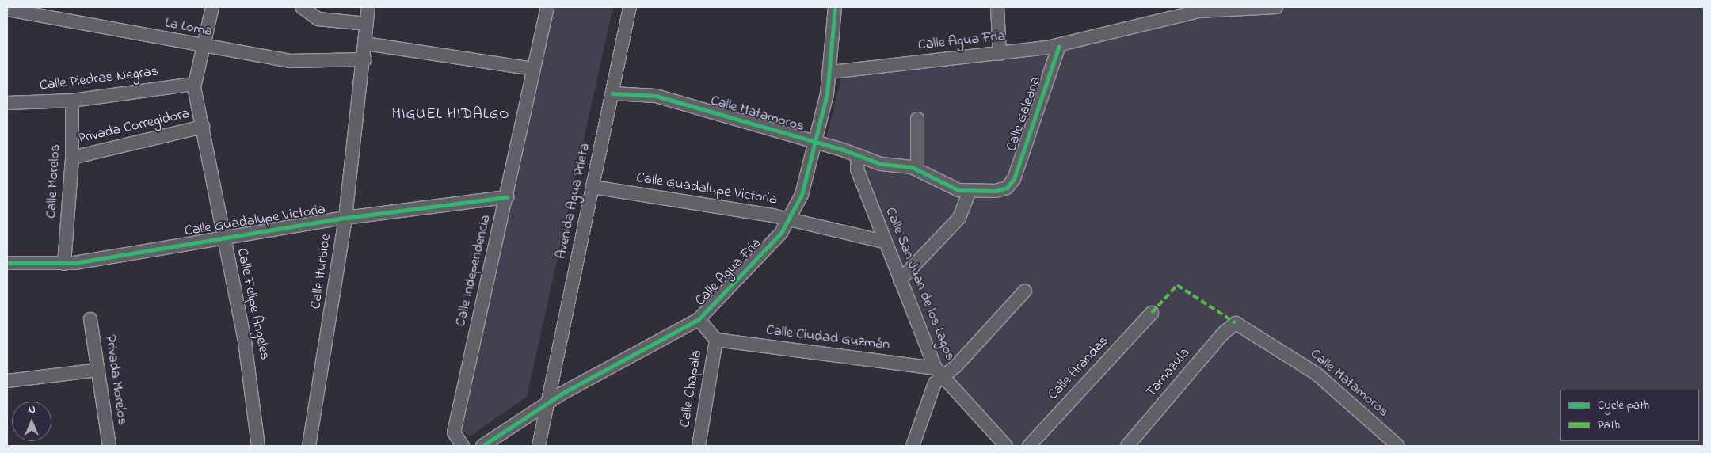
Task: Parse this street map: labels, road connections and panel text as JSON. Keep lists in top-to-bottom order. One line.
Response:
{"streets":{"street":["La Loma","Calle Agua Fría","Calle Piedras Negras","Calle Matamoros","Calle Galeana","Privada Corregidora","Calle Morelos","Calle Guadalupe Victoria","Avenida Agua Prieta","Calle Independencia","Calle Iturbide","Calle San Juan de los Lagos","Calle Felipe Ángeles","Calle Ciudad Guzmán","Calle Arandas","Tamazula","Privada Morelos","Calle Chapala"]},"crossings":[["La Loma","Calle Iturbide"],["La Loma","Calle Felipe Ángeles"],["Calle Agua Fría","Calle Matamoros"],["Calle Agua Fría","Calle Galeana"],["Calle Agua Fría","Calle Guadalupe Victoria"],["Calle Agua Fría","Avenida Agua Prieta"],["Calle Agua Fría","Calle Chapala"],["Calle Piedras Negras","Calle Morelos"],["Calle Piedras Negras","Calle Felipe Ángeles"],["Calle Matamoros","Calle Galeana"],["Calle Matamoros","Avenida Agua Prieta"],["Calle Matamoros","Calle San Juan de los Lagos"],["Calle Matamoros","Tamazula"],["Privada Corregidora","Calle Morelos"],["Privada Corregidora","Calle Felipe Ángeles"],["Calle Morelos","Calle Guadalupe Victoria"],["Calle Guadalupe Victoria","Avenida Agua Prieta"],["Calle Guadalupe Victoria","Calle Independencia"],["Calle Guadalupe Victoria","Calle Iturbide"],["Calle Guadalupe Victoria","Calle San Juan de los Lagos"],["Calle Guadalupe Victoria","Calle Felipe Ángeles"],["Calle San Juan de los Lagos","Calle Ciudad Guzmán"],["Calle Ciudad Guzmán","Calle Chapala"]],"districts":["MIGUEL HIDALGO"],"legend":["Cycle path","Path"],"north":"top"}
